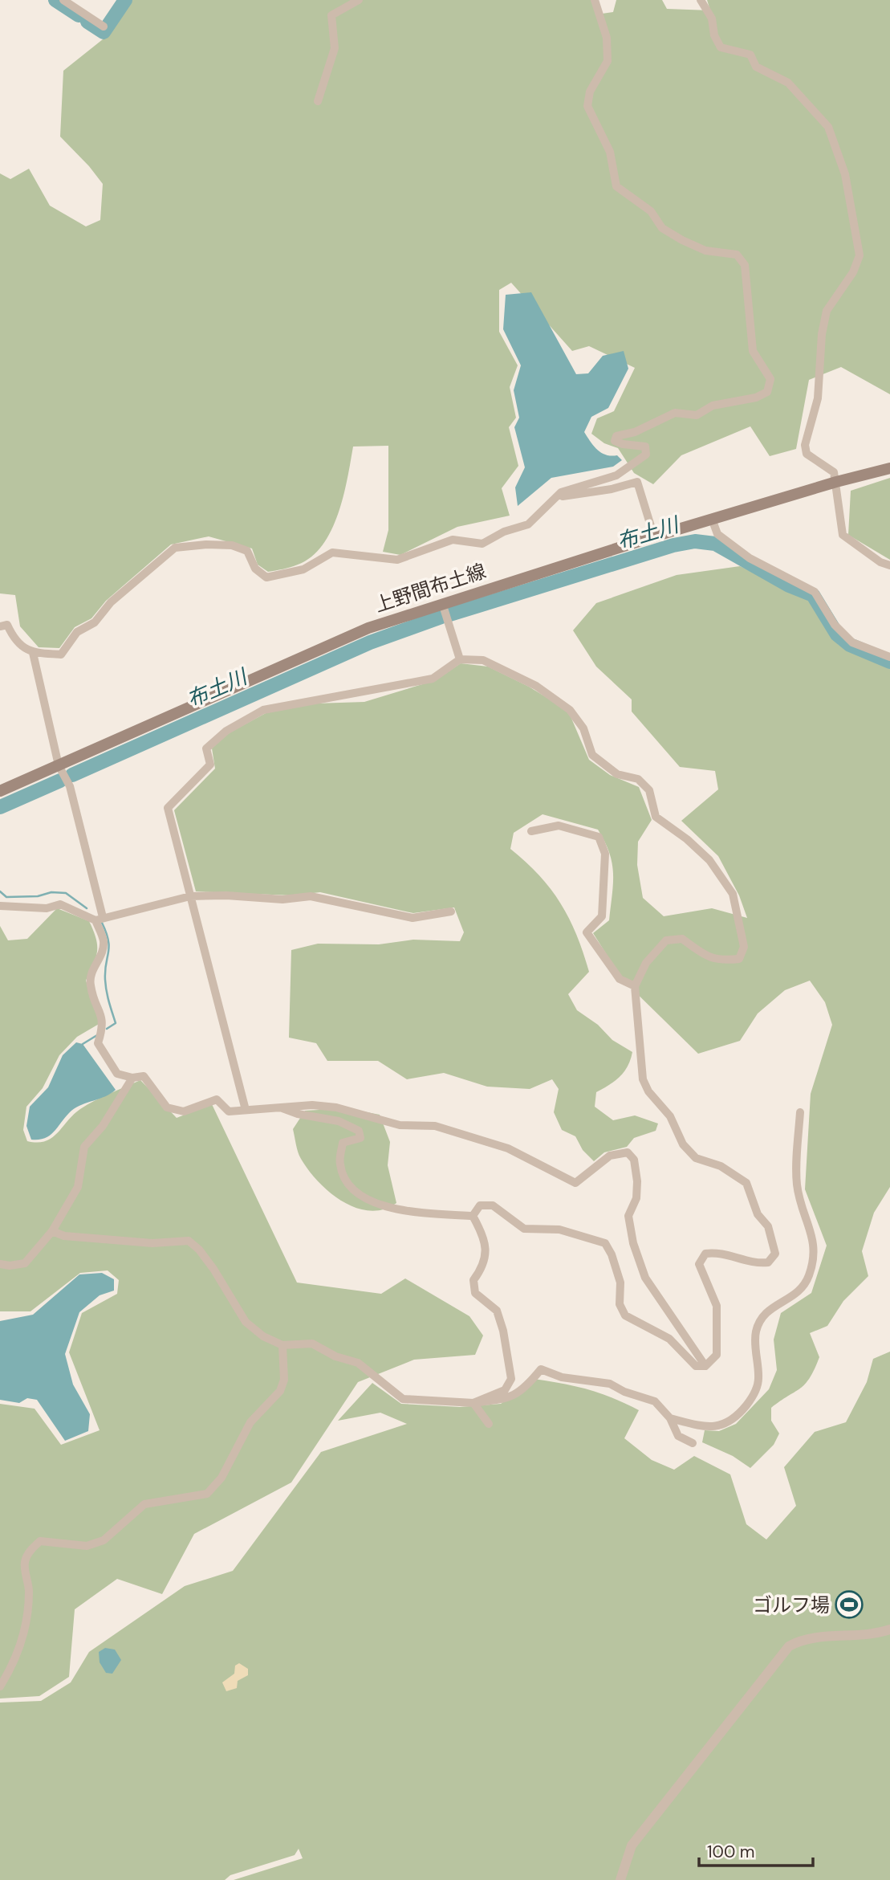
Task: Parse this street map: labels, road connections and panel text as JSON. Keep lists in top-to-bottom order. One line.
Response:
{"streets":{"main road":["上野間布土線"]},"water":["布土川"],"places":{"sports":["ゴルフ場"]},"scale_bar":"100 m"}
